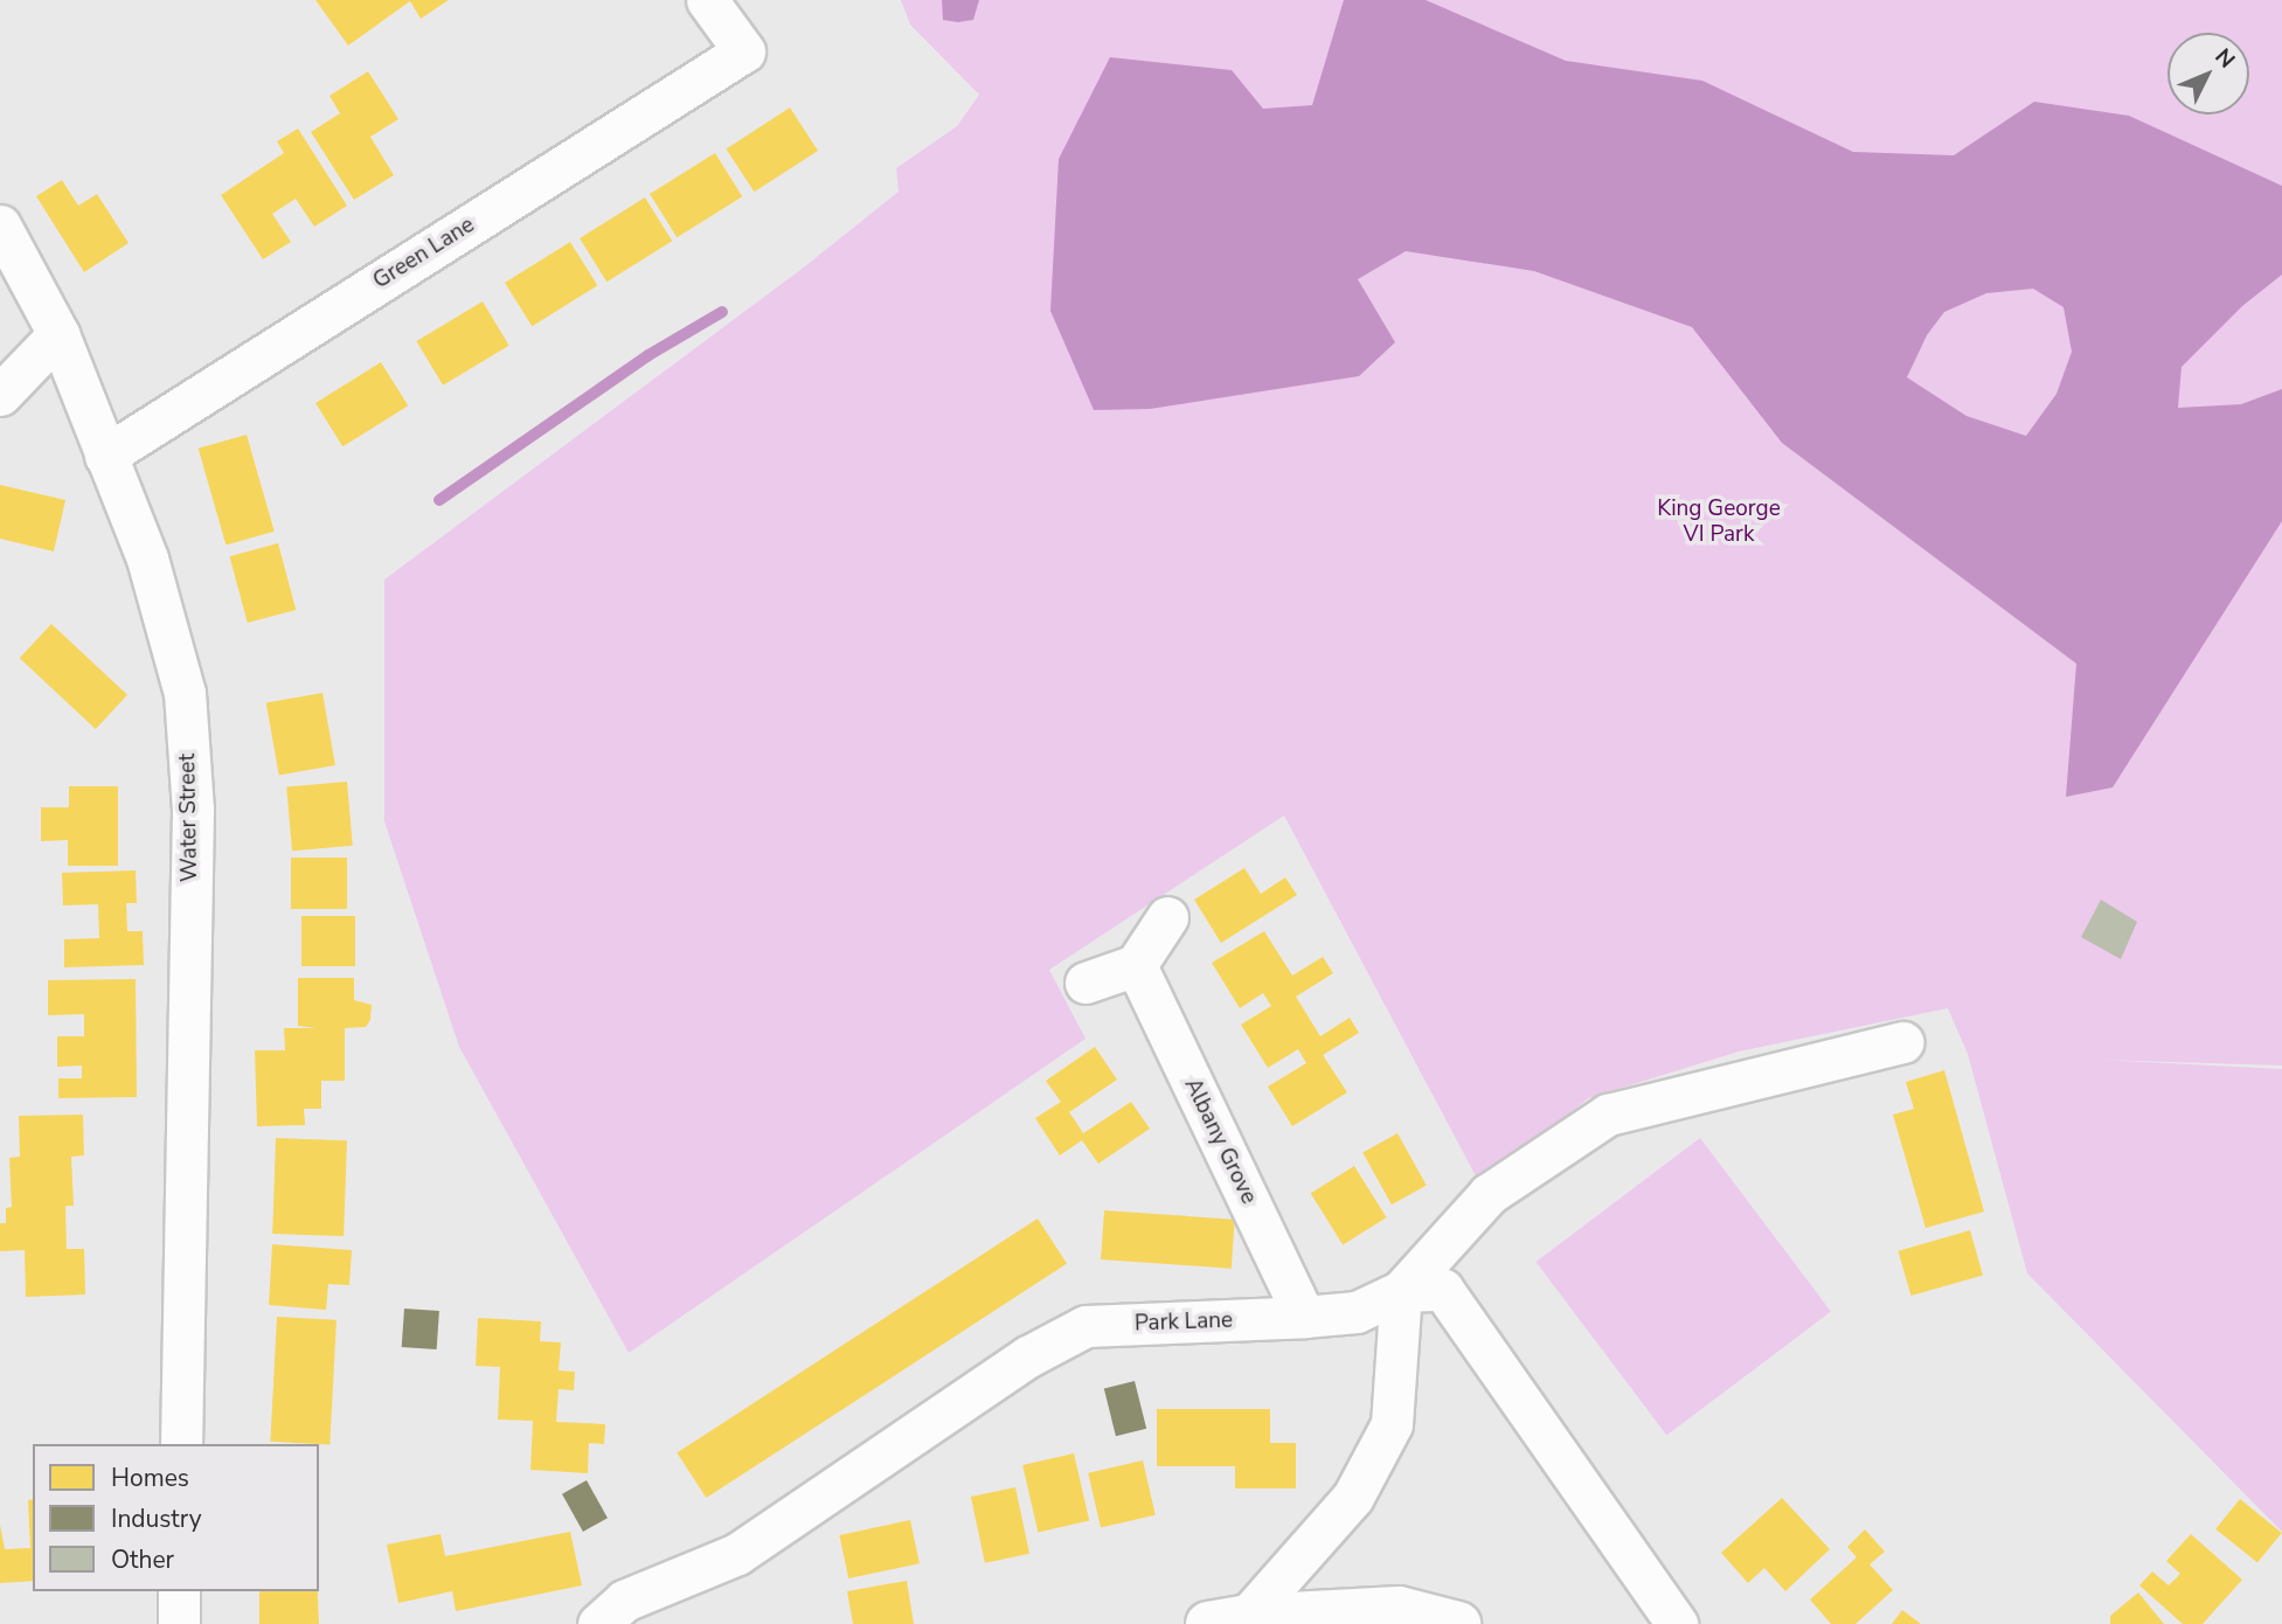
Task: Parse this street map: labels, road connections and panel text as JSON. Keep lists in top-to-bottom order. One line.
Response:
{"streets":{"street":["Green Lane","Water Street","Albany Grove","Park Lane"]},"crossings":[["Green Lane","Water Street"],["Albany Grove","Park Lane"]],"parks":["King George VI Park"],"legend":["Homes","Industry","Other"],"north":"top right"}
